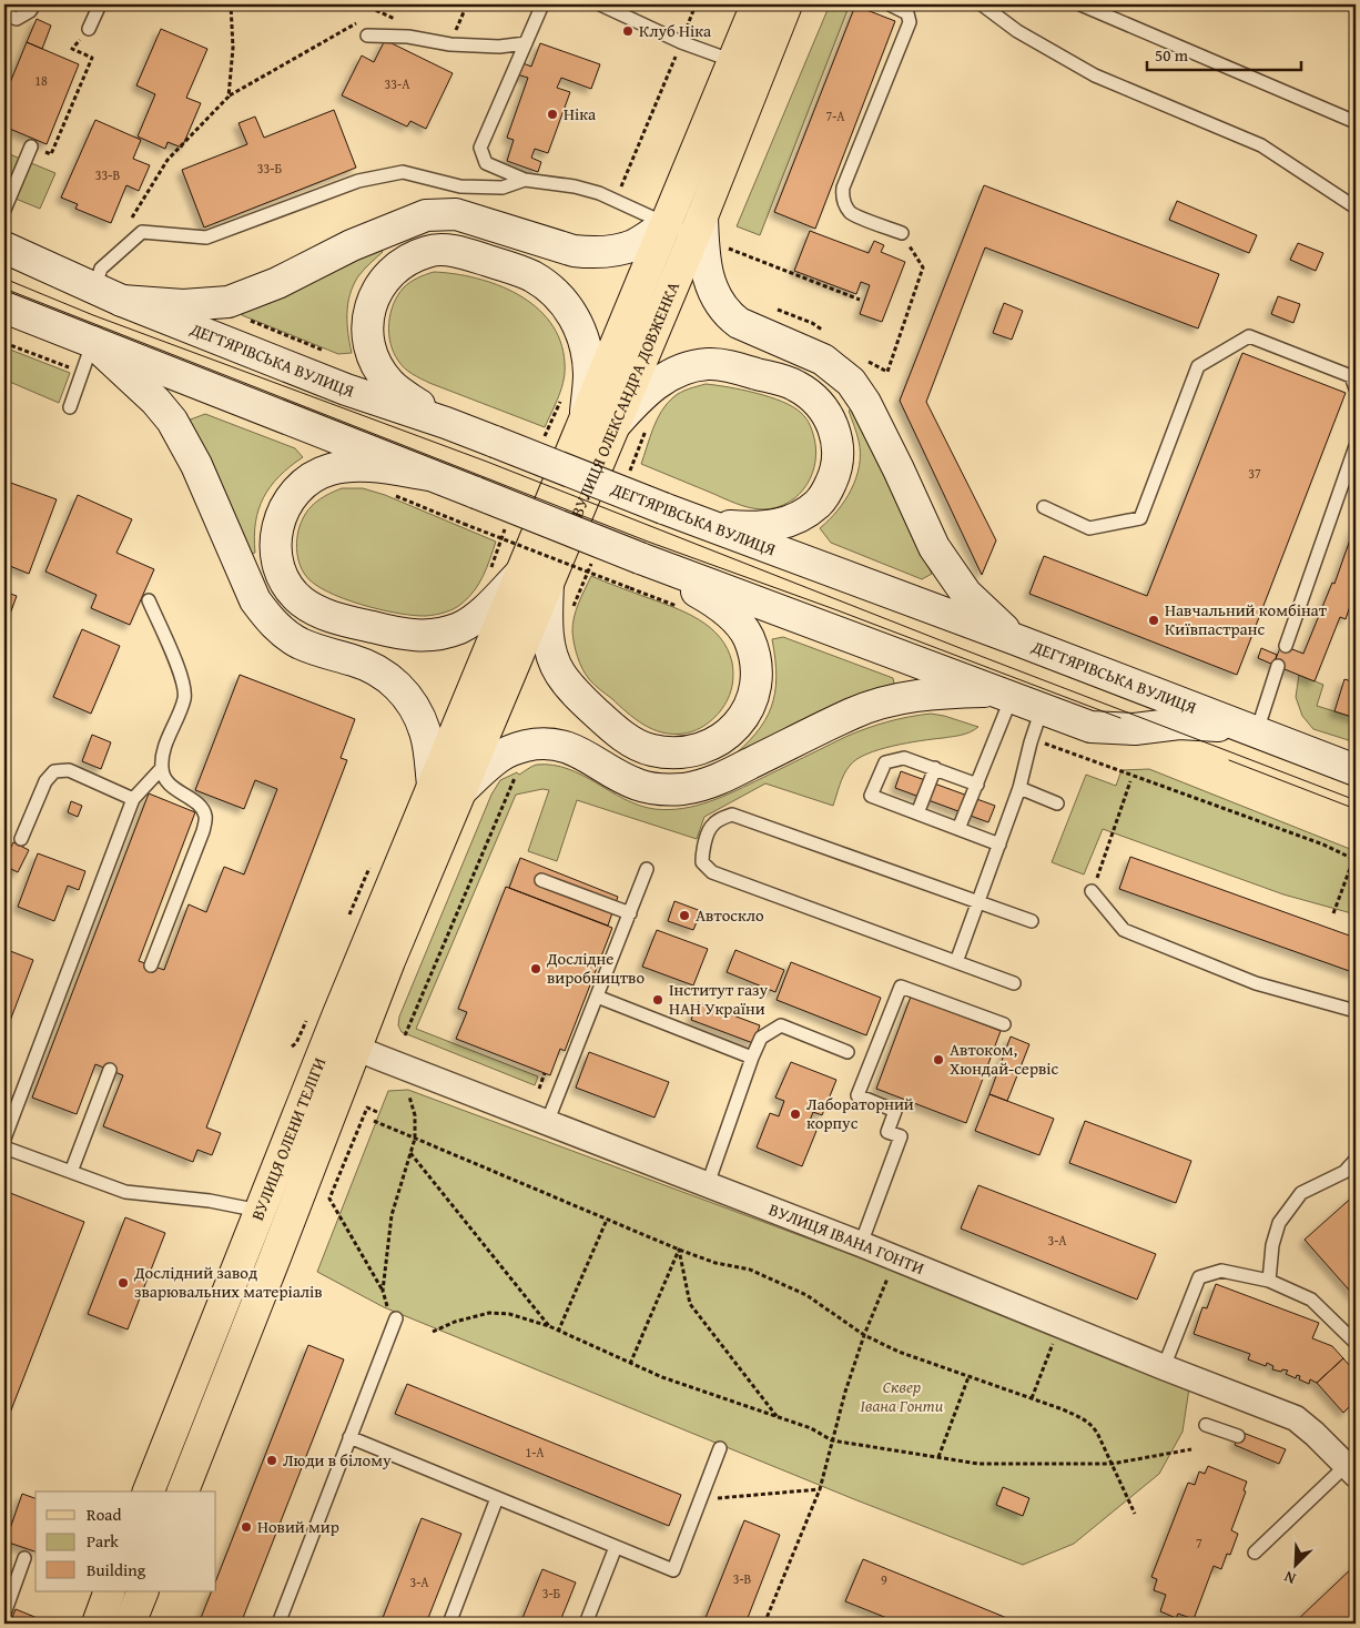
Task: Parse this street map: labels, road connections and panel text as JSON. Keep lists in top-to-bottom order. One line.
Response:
{"streets":{"main road":["ДЕГТЯРІВСЬКА ВУЛИЦЯ","ВУЛИЦЯ ОЛЕКСАНДРА ДОВЖЕНКА","ВУЛИЦЯ ОЛЕНИ ТЕЛІГИ"],"street":["ВУЛИЦЯ ІВАНА ГОНТИ"]},"crossings":[["ВУЛИЦЯ ОЛЕКСАНДРА ДОВЖЕНКА","ВУЛИЦЯ ОЛЕНИ ТЕЛІГИ"],["ВУЛИЦЯ ОЛЕНИ ТЕЛІГИ","ВУЛИЦЯ ІВАНА ГОНТИ"]],"parks":["Сквер Івана Гонти"],"places":["Клуб Ніка","Ніка","Навчальний комбінат Київпастранс","Автоскло","Дослідне виробництво","Інститут газу НАН України","Автоком, Хюндай-сервіс","Лабораторний корпус","Дослідний завод зварювальних матеріалів","Люди в білому","Новий мир"],"house_numbers":["18","33-А","7-А","33-Б","33-В","37","3-А","1-А","7","3-В","9","3-А","3-Б"],"legend":["Road","Park","Building"],"scale_bar":"50 m","north":"bottom left"}
